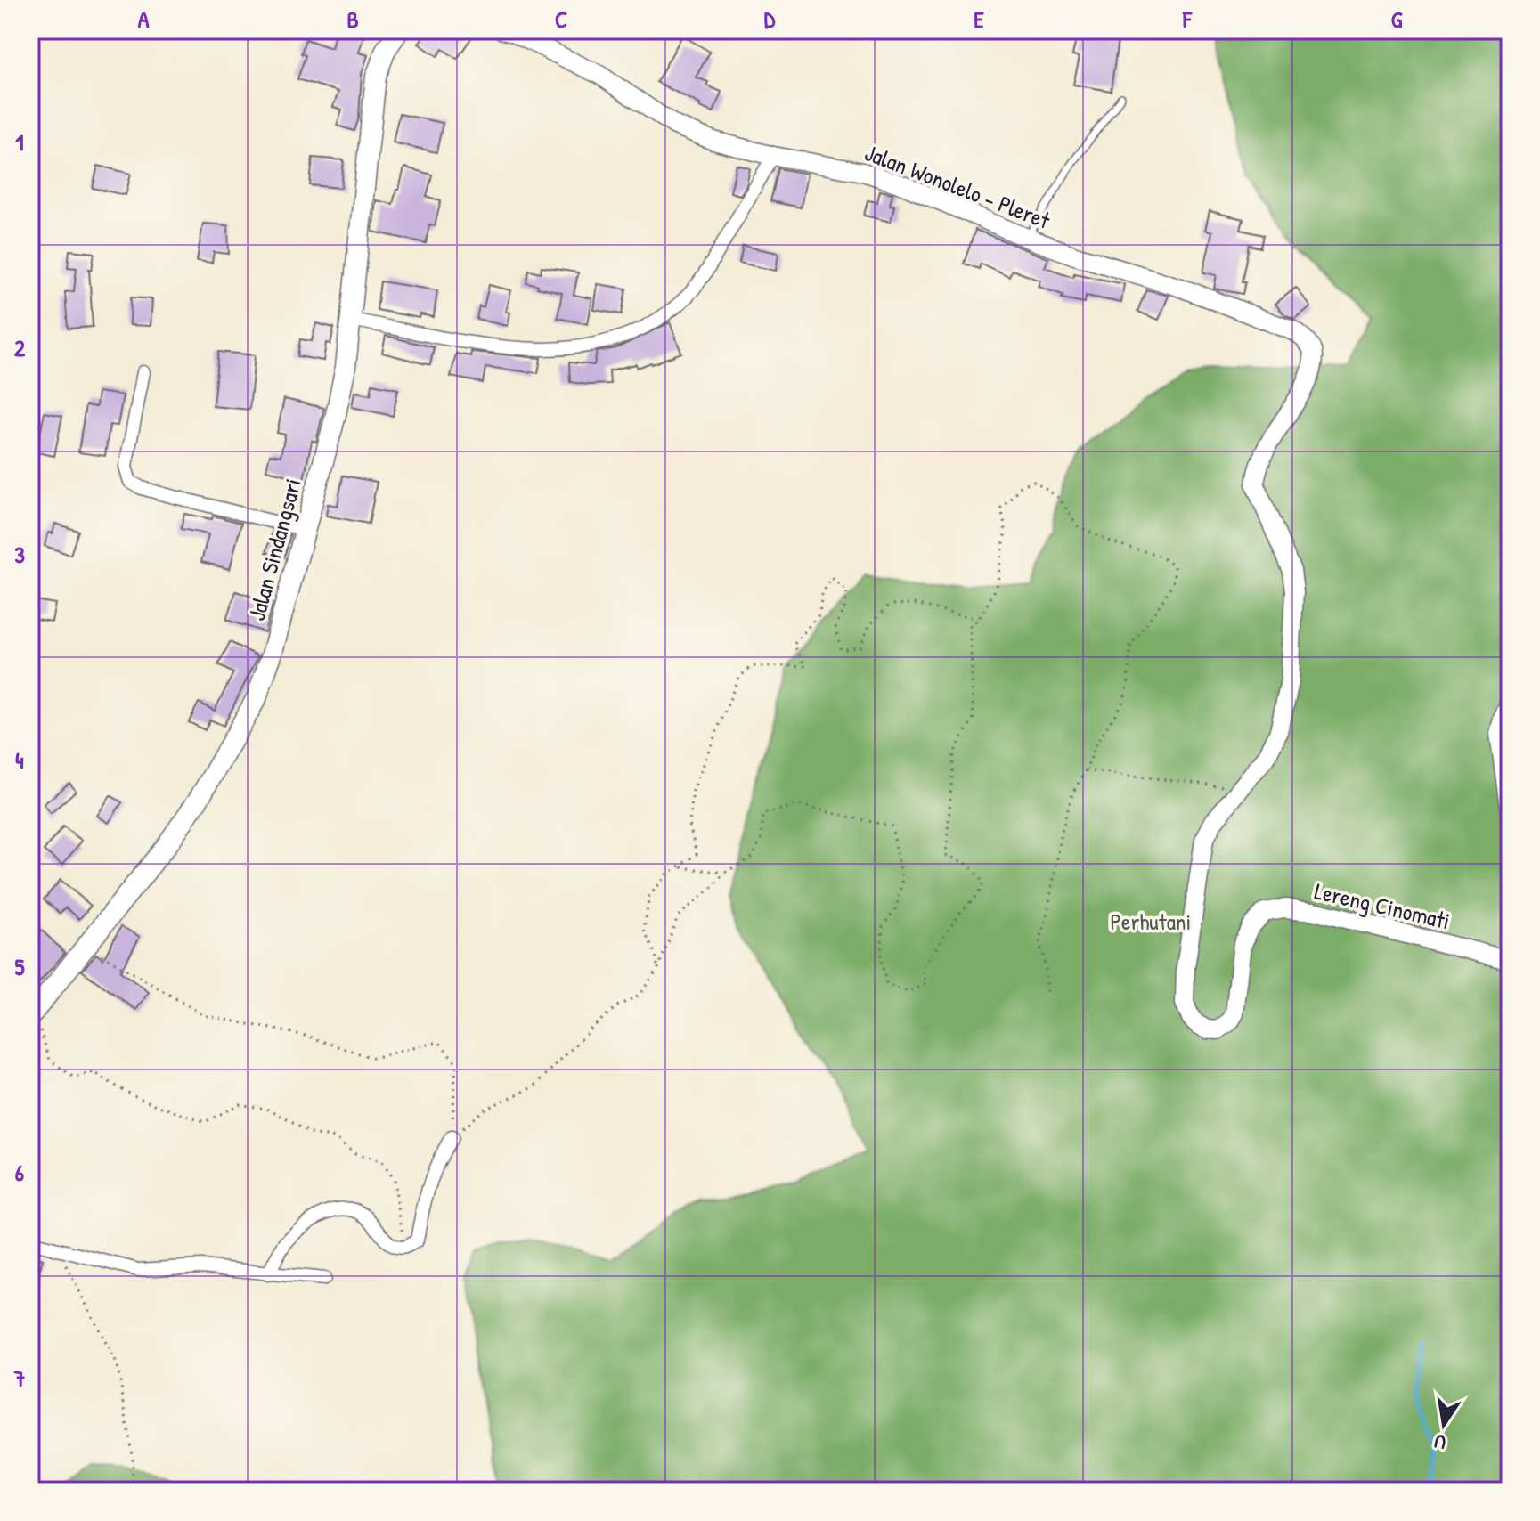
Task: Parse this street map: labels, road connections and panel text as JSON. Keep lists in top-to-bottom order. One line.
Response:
{"streets":{"main road":["Jalan Wonolelo - Pleret","Jalan Sindangsari","Lereng Cinomati"]},"crossings":[["Jalan Wonolelo - Pleret","Lereng Cinomati"]],"parks":["Perhutani"],"north":"bottom","grid":{"columns":["A","B","C","D","E","F","G"],"rows":["1","2","3","4","5","6","7"]}}
